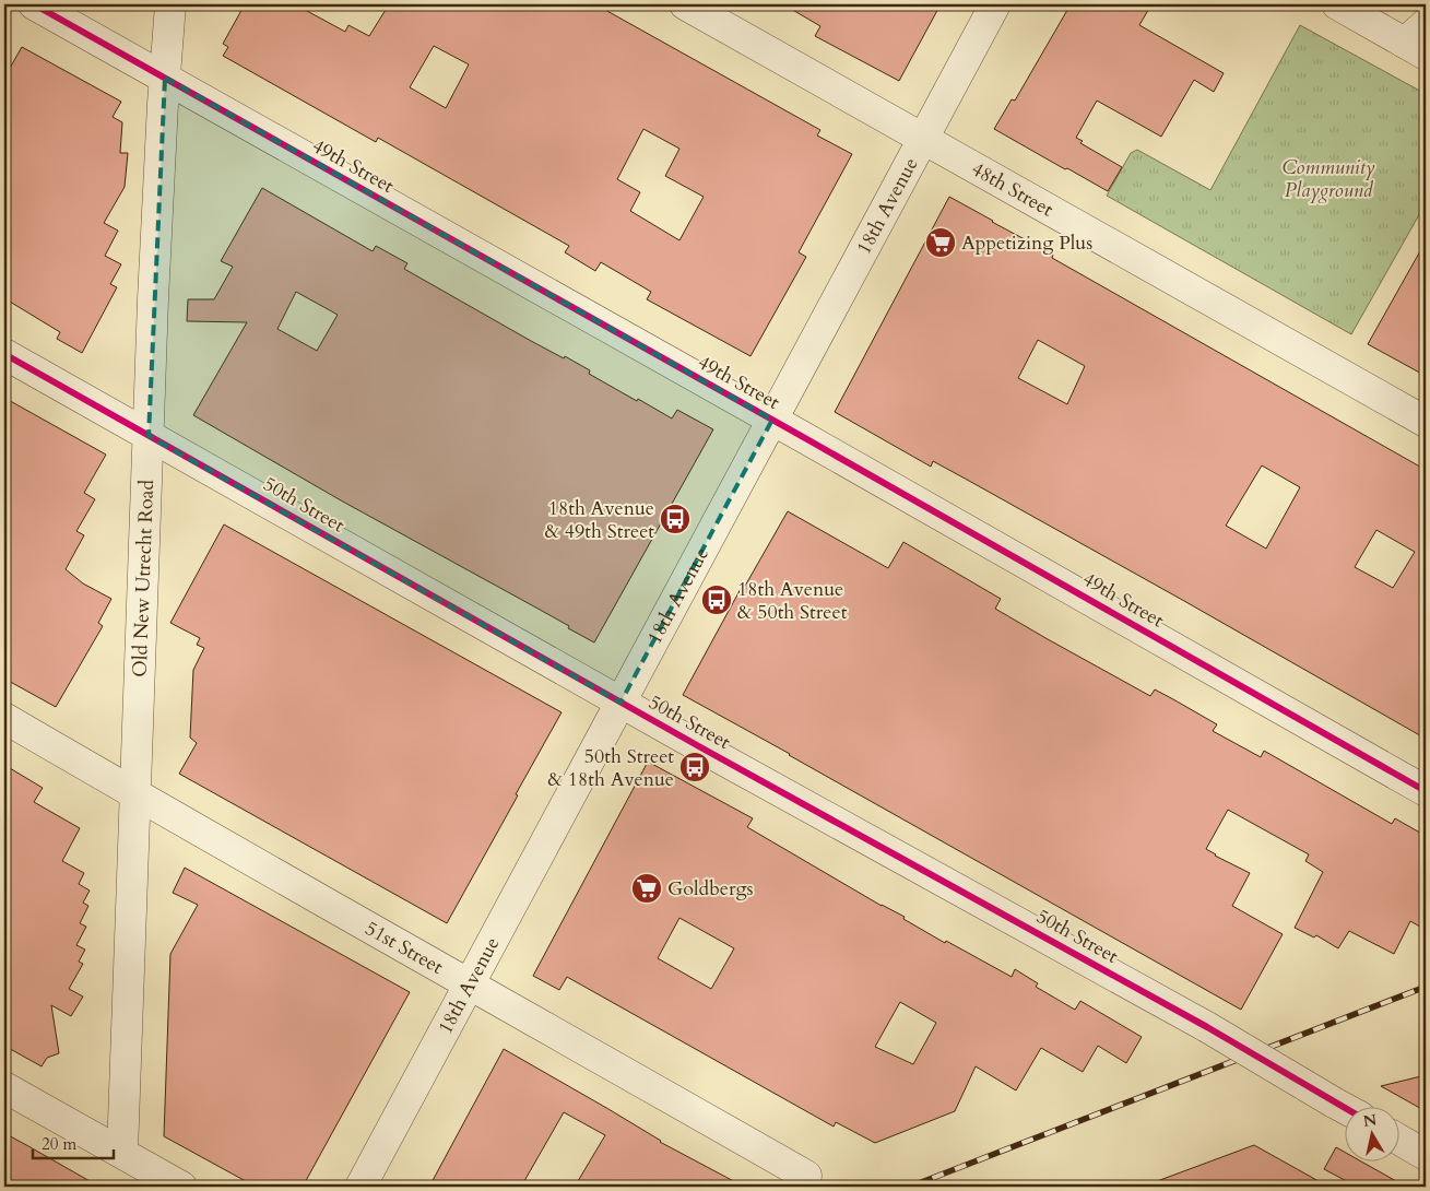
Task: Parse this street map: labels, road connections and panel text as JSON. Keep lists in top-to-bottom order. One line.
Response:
{"streets":{"street":["49th Street","48th Street","18th Avenue","50th Street","Old New Utrecht Road","51st Street"]},"crossings":[["49th Street","18th Avenue"],["49th Street","Old New Utrecht Road"],["48th Street","18th Avenue"],["18th Avenue","50th Street"],["18th Avenue","51st Street"],["50th Street","Old New Utrecht Road"],["Old New Utrecht Road","51st Street"]],"parks":["Community Playground"],"places":{"supermarket":["Appetizing Plus","Goldbergs"],"bus stop":["18th Avenue & 49th Street","18th Avenue & 50th Street","50th Street & 18th Avenue"]},"scale_bar":"20 m","north":"top"}
